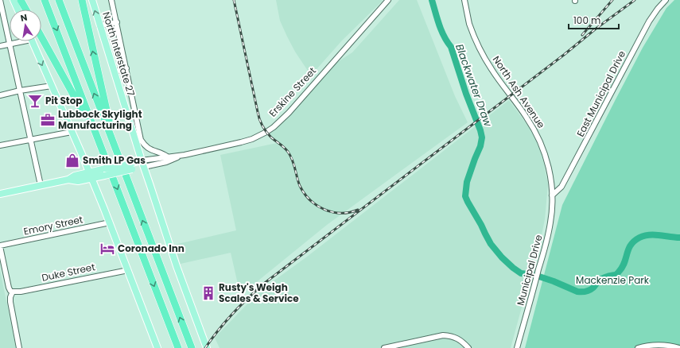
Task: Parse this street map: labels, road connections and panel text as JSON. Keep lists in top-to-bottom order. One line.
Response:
{"streets":{"main road":["North Interstate 27","Erskine Street"],"street":["North Ash Avenue","East Municipal Drive","Emory Street","Municipal Drive","Duke Street"]},"crossings":[["North Interstate 27","Erskine Street"],["North Ash Avenue","East Municipal Drive"],["North Ash Avenue","Municipal Drive"],["East Municipal Drive","Municipal Drive"]],"water":["Blackwater Draw"],"parks":["Mackenzie Park"],"places":{"bar":["Pit Stop"],"office":["Lubbock Skylight Manufacturing"],"shop":["Smith LP Gas"],"hotel":["Coronado Inn"],"building":["Rusty's Weigh Scales & Service"]},"scale_bar":"100 m","north":"top"}
